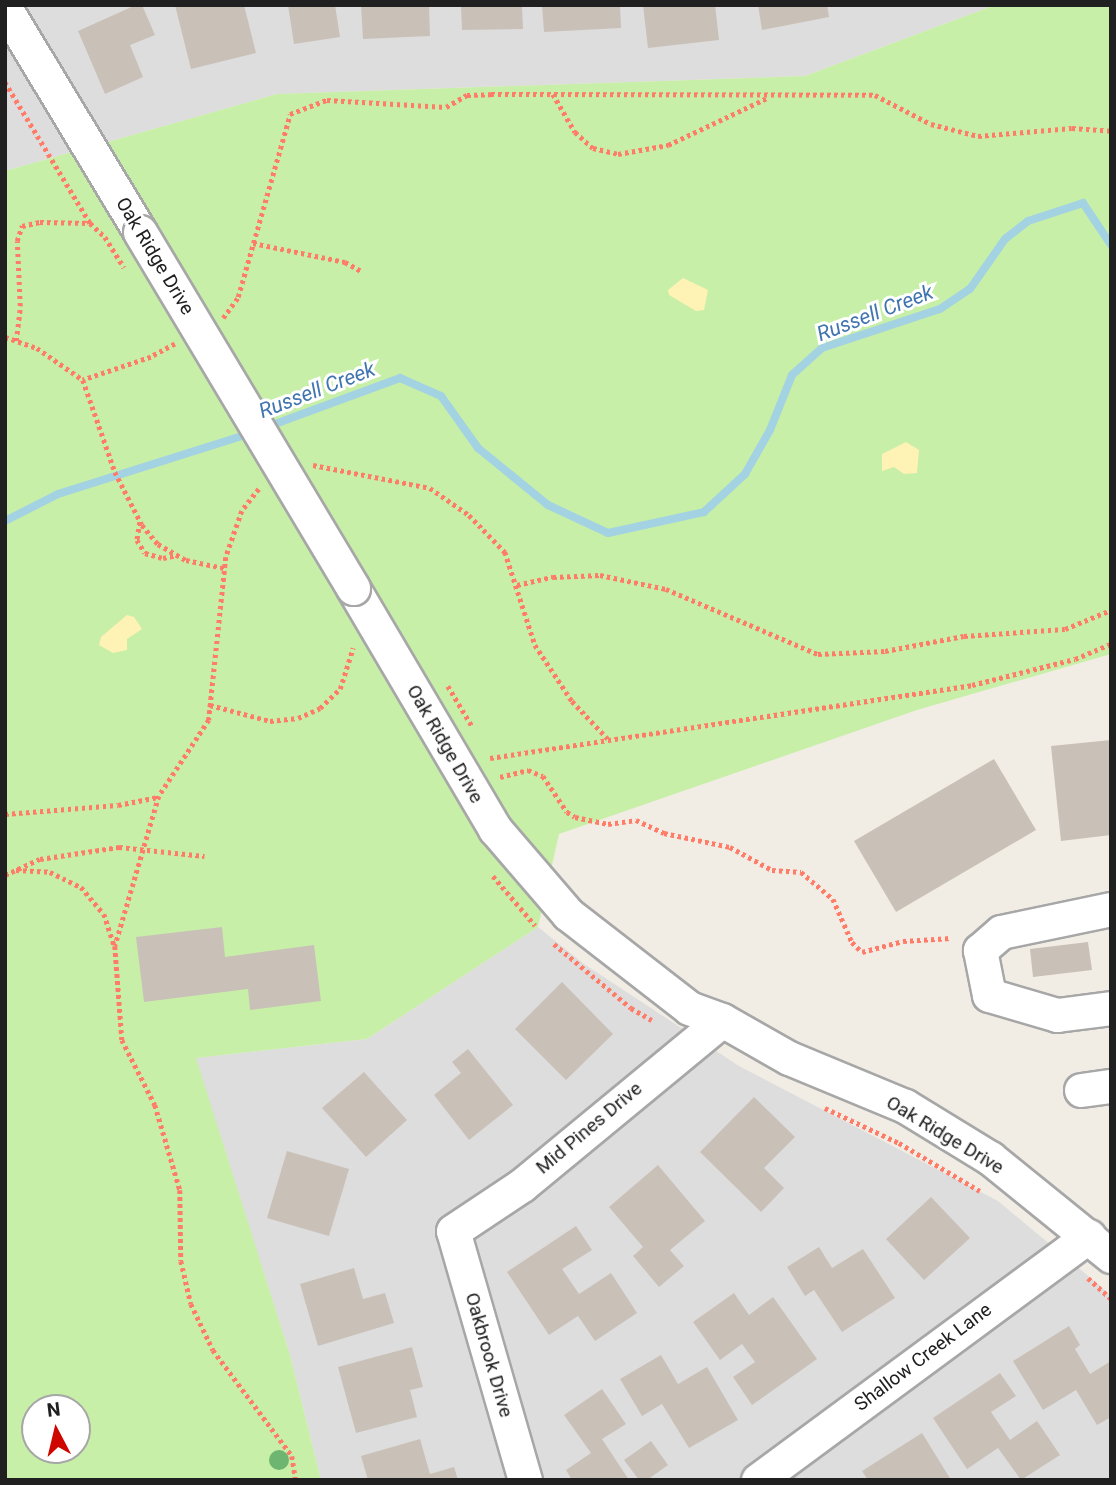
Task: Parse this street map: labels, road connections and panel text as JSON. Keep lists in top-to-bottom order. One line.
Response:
{"streets":{"street":["Oak Ridge Drive","Mid Pines Drive","Oakbrook Drive","Shallow Creek Lane"]},"crossings":[["Oak Ridge Drive","Mid Pines Drive"],["Oak Ridge Drive","Shallow Creek Lane"],["Mid Pines Drive","Oakbrook Drive"]],"water":["Russell Creek"],"north":"top"}
